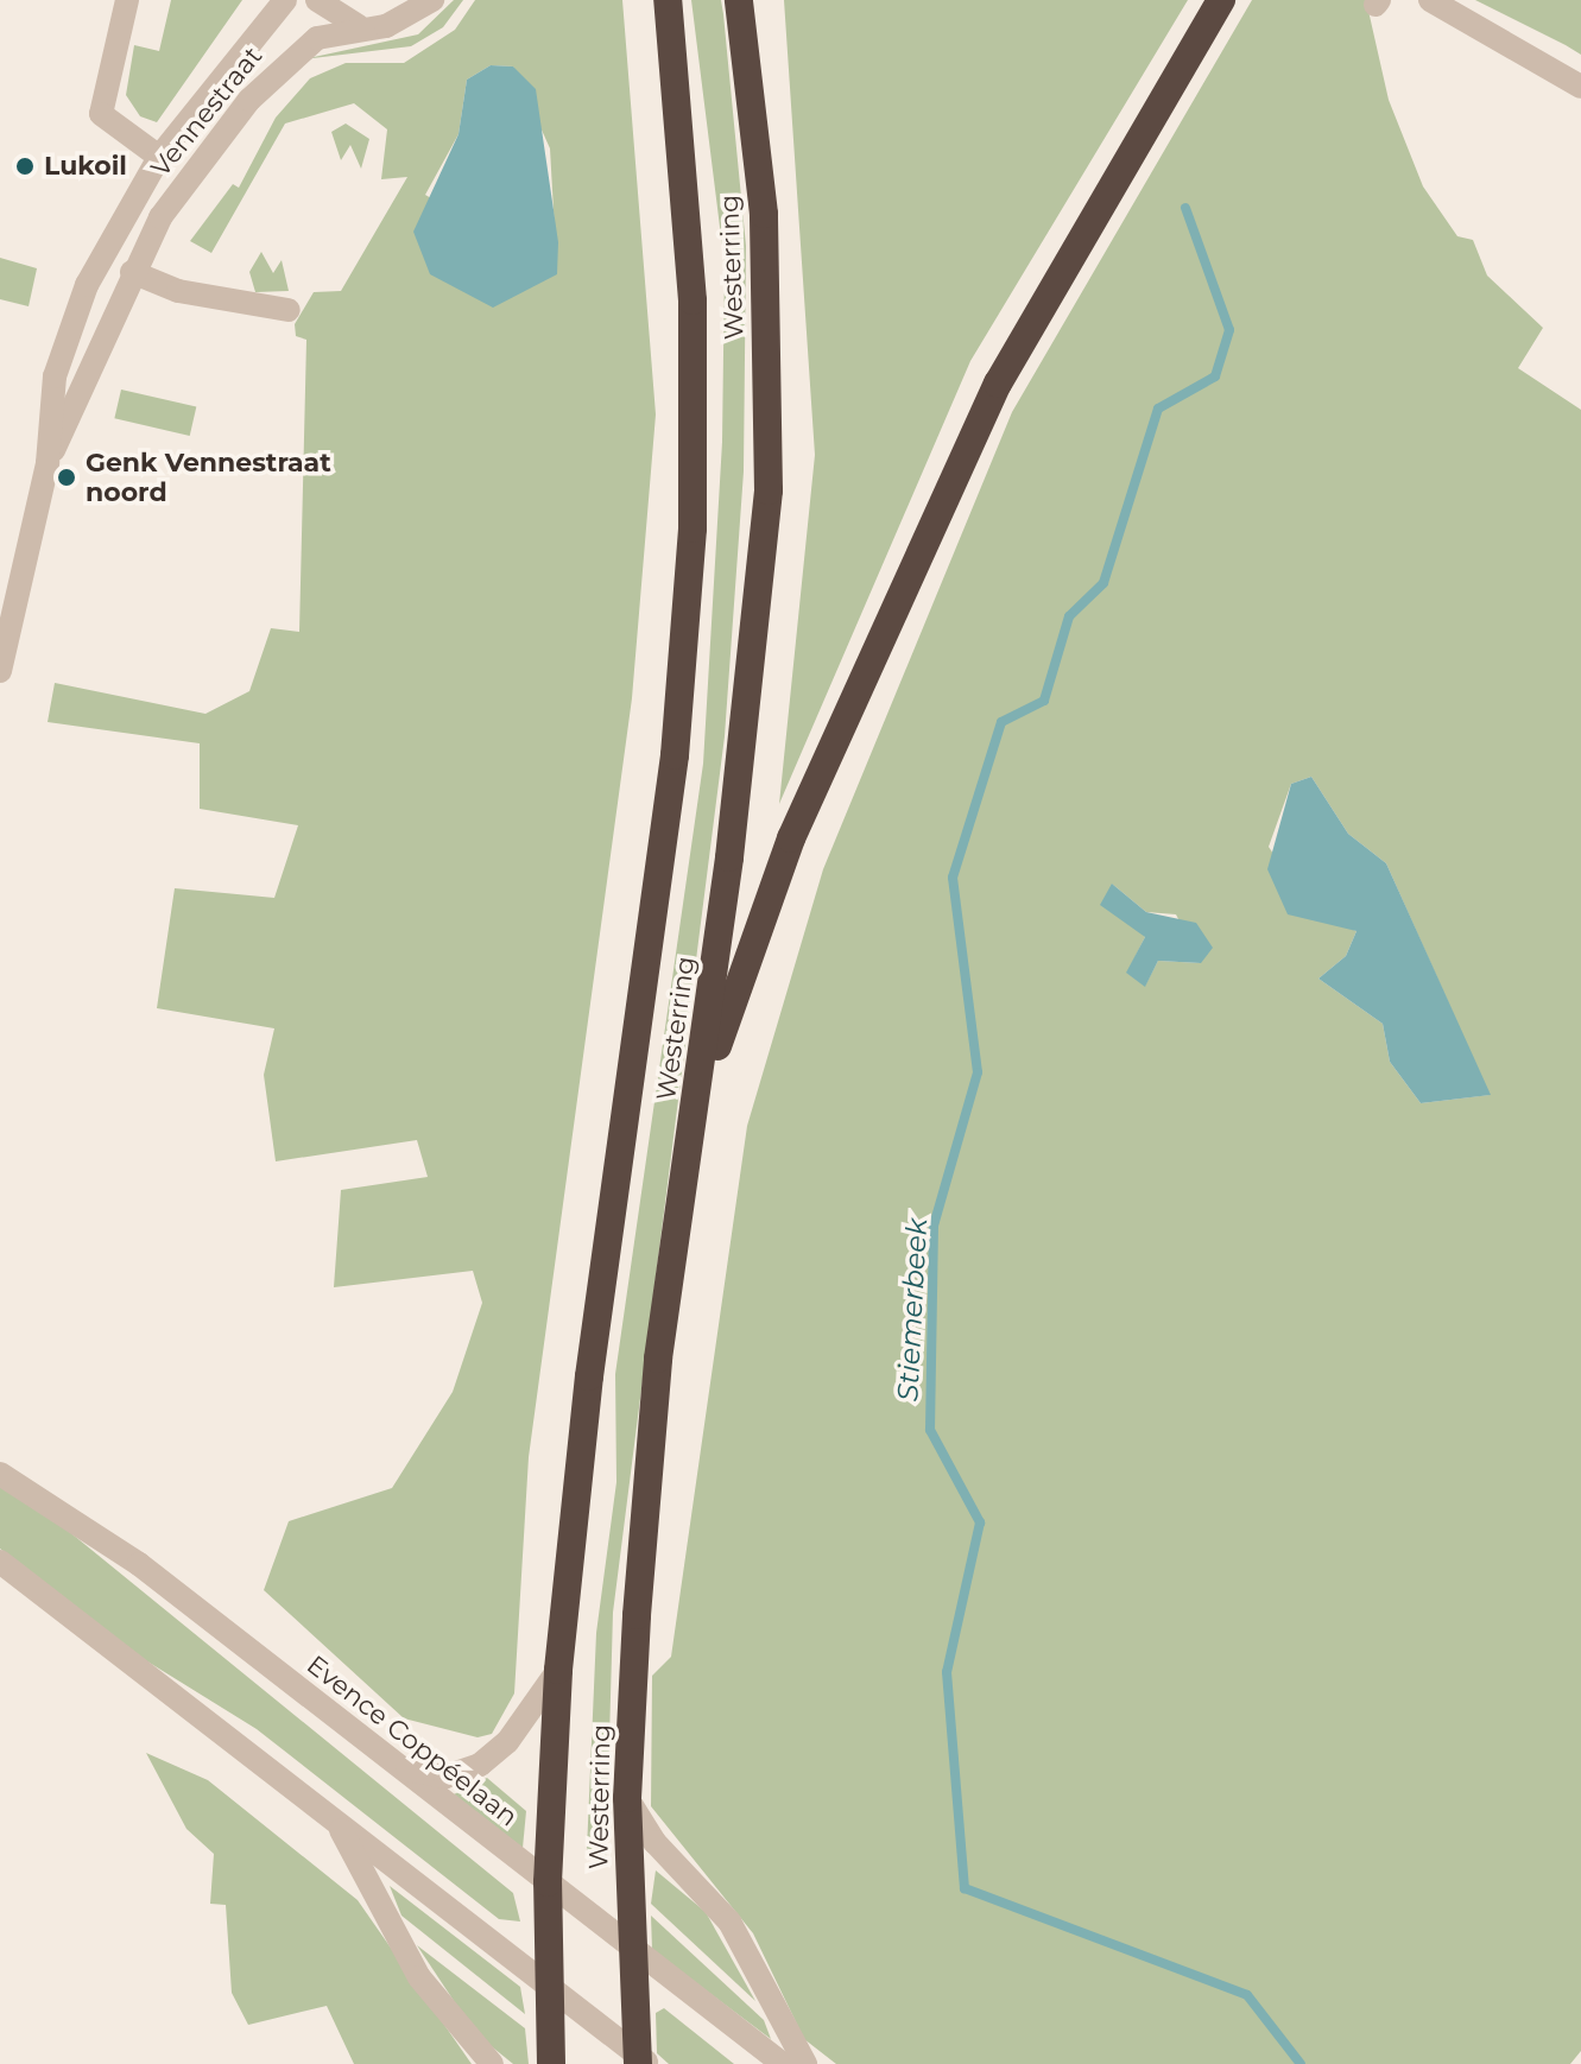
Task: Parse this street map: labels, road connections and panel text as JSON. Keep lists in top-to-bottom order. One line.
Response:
{"streets":{"highway":["Westerring"],"street":["Vennestraat","Evence Coppéelaan"]},"crossings":[["Westerring","Evence Coppéelaan"]],"water":["Stiemerbeek"],"places":["Lukoil","Genk Vennestraat noord"]}
